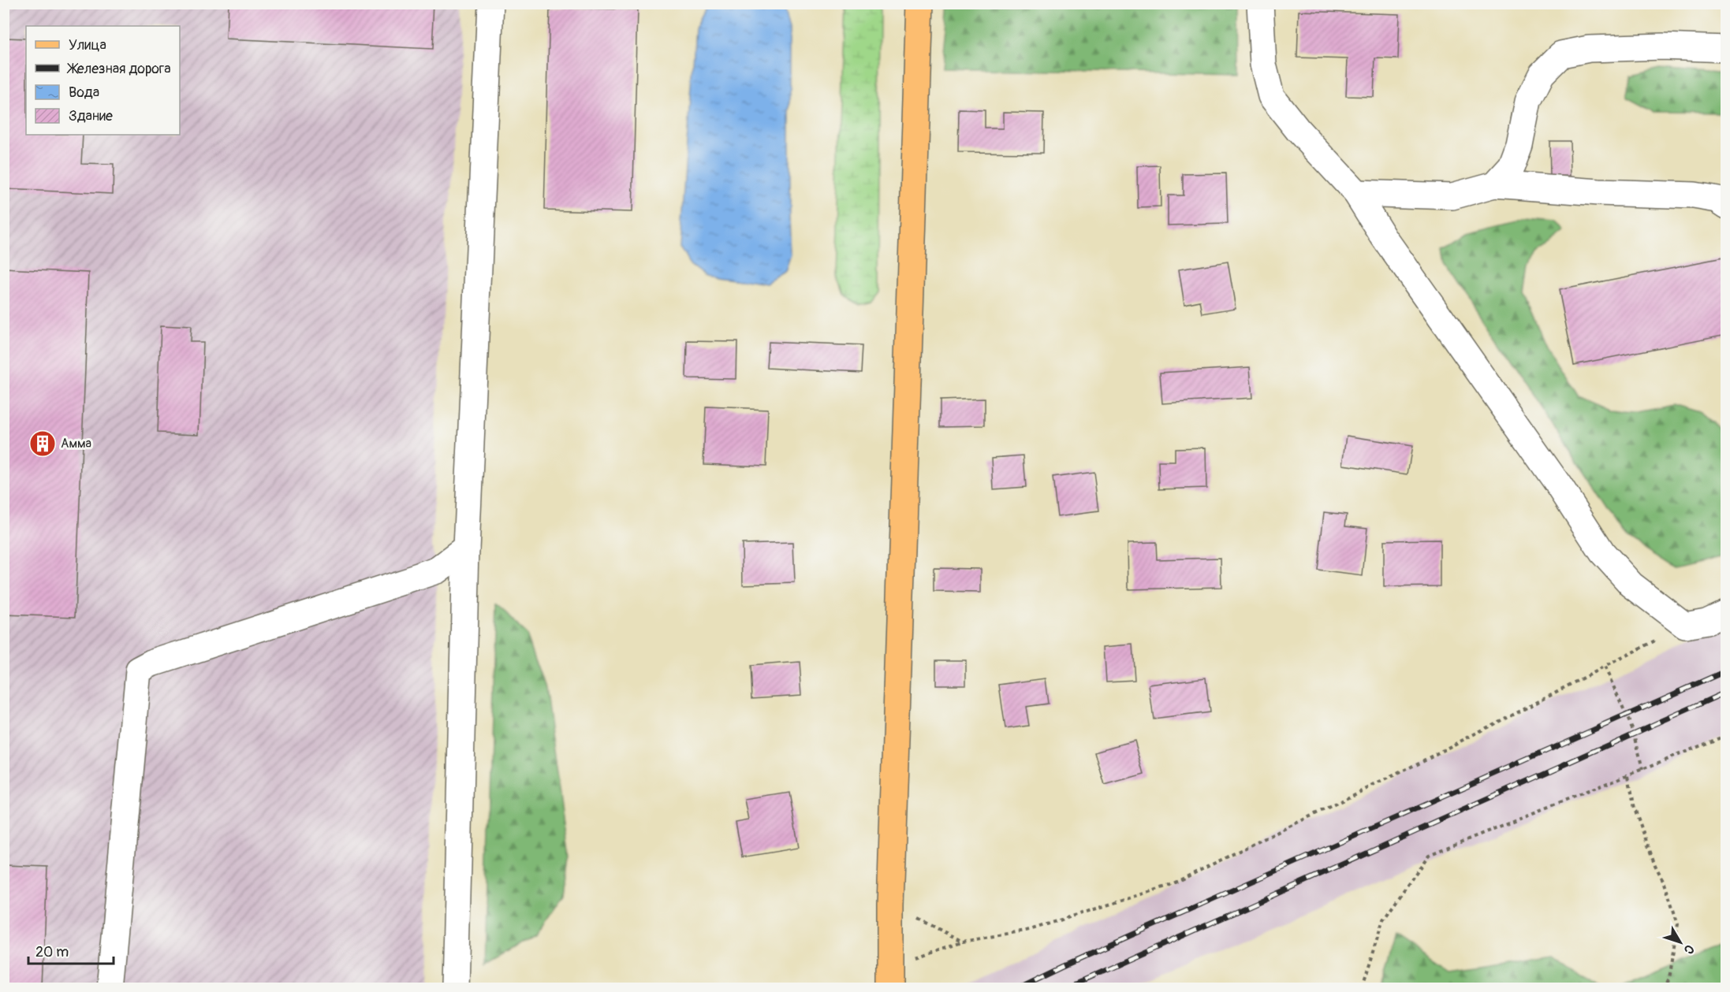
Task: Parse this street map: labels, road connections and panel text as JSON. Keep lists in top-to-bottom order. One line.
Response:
{"places":{"building":["Амма"]},"legend":["Улица","Железная дорога","Вода","Здание"],"scale_bar":"20 m","north":"bottom right"}
